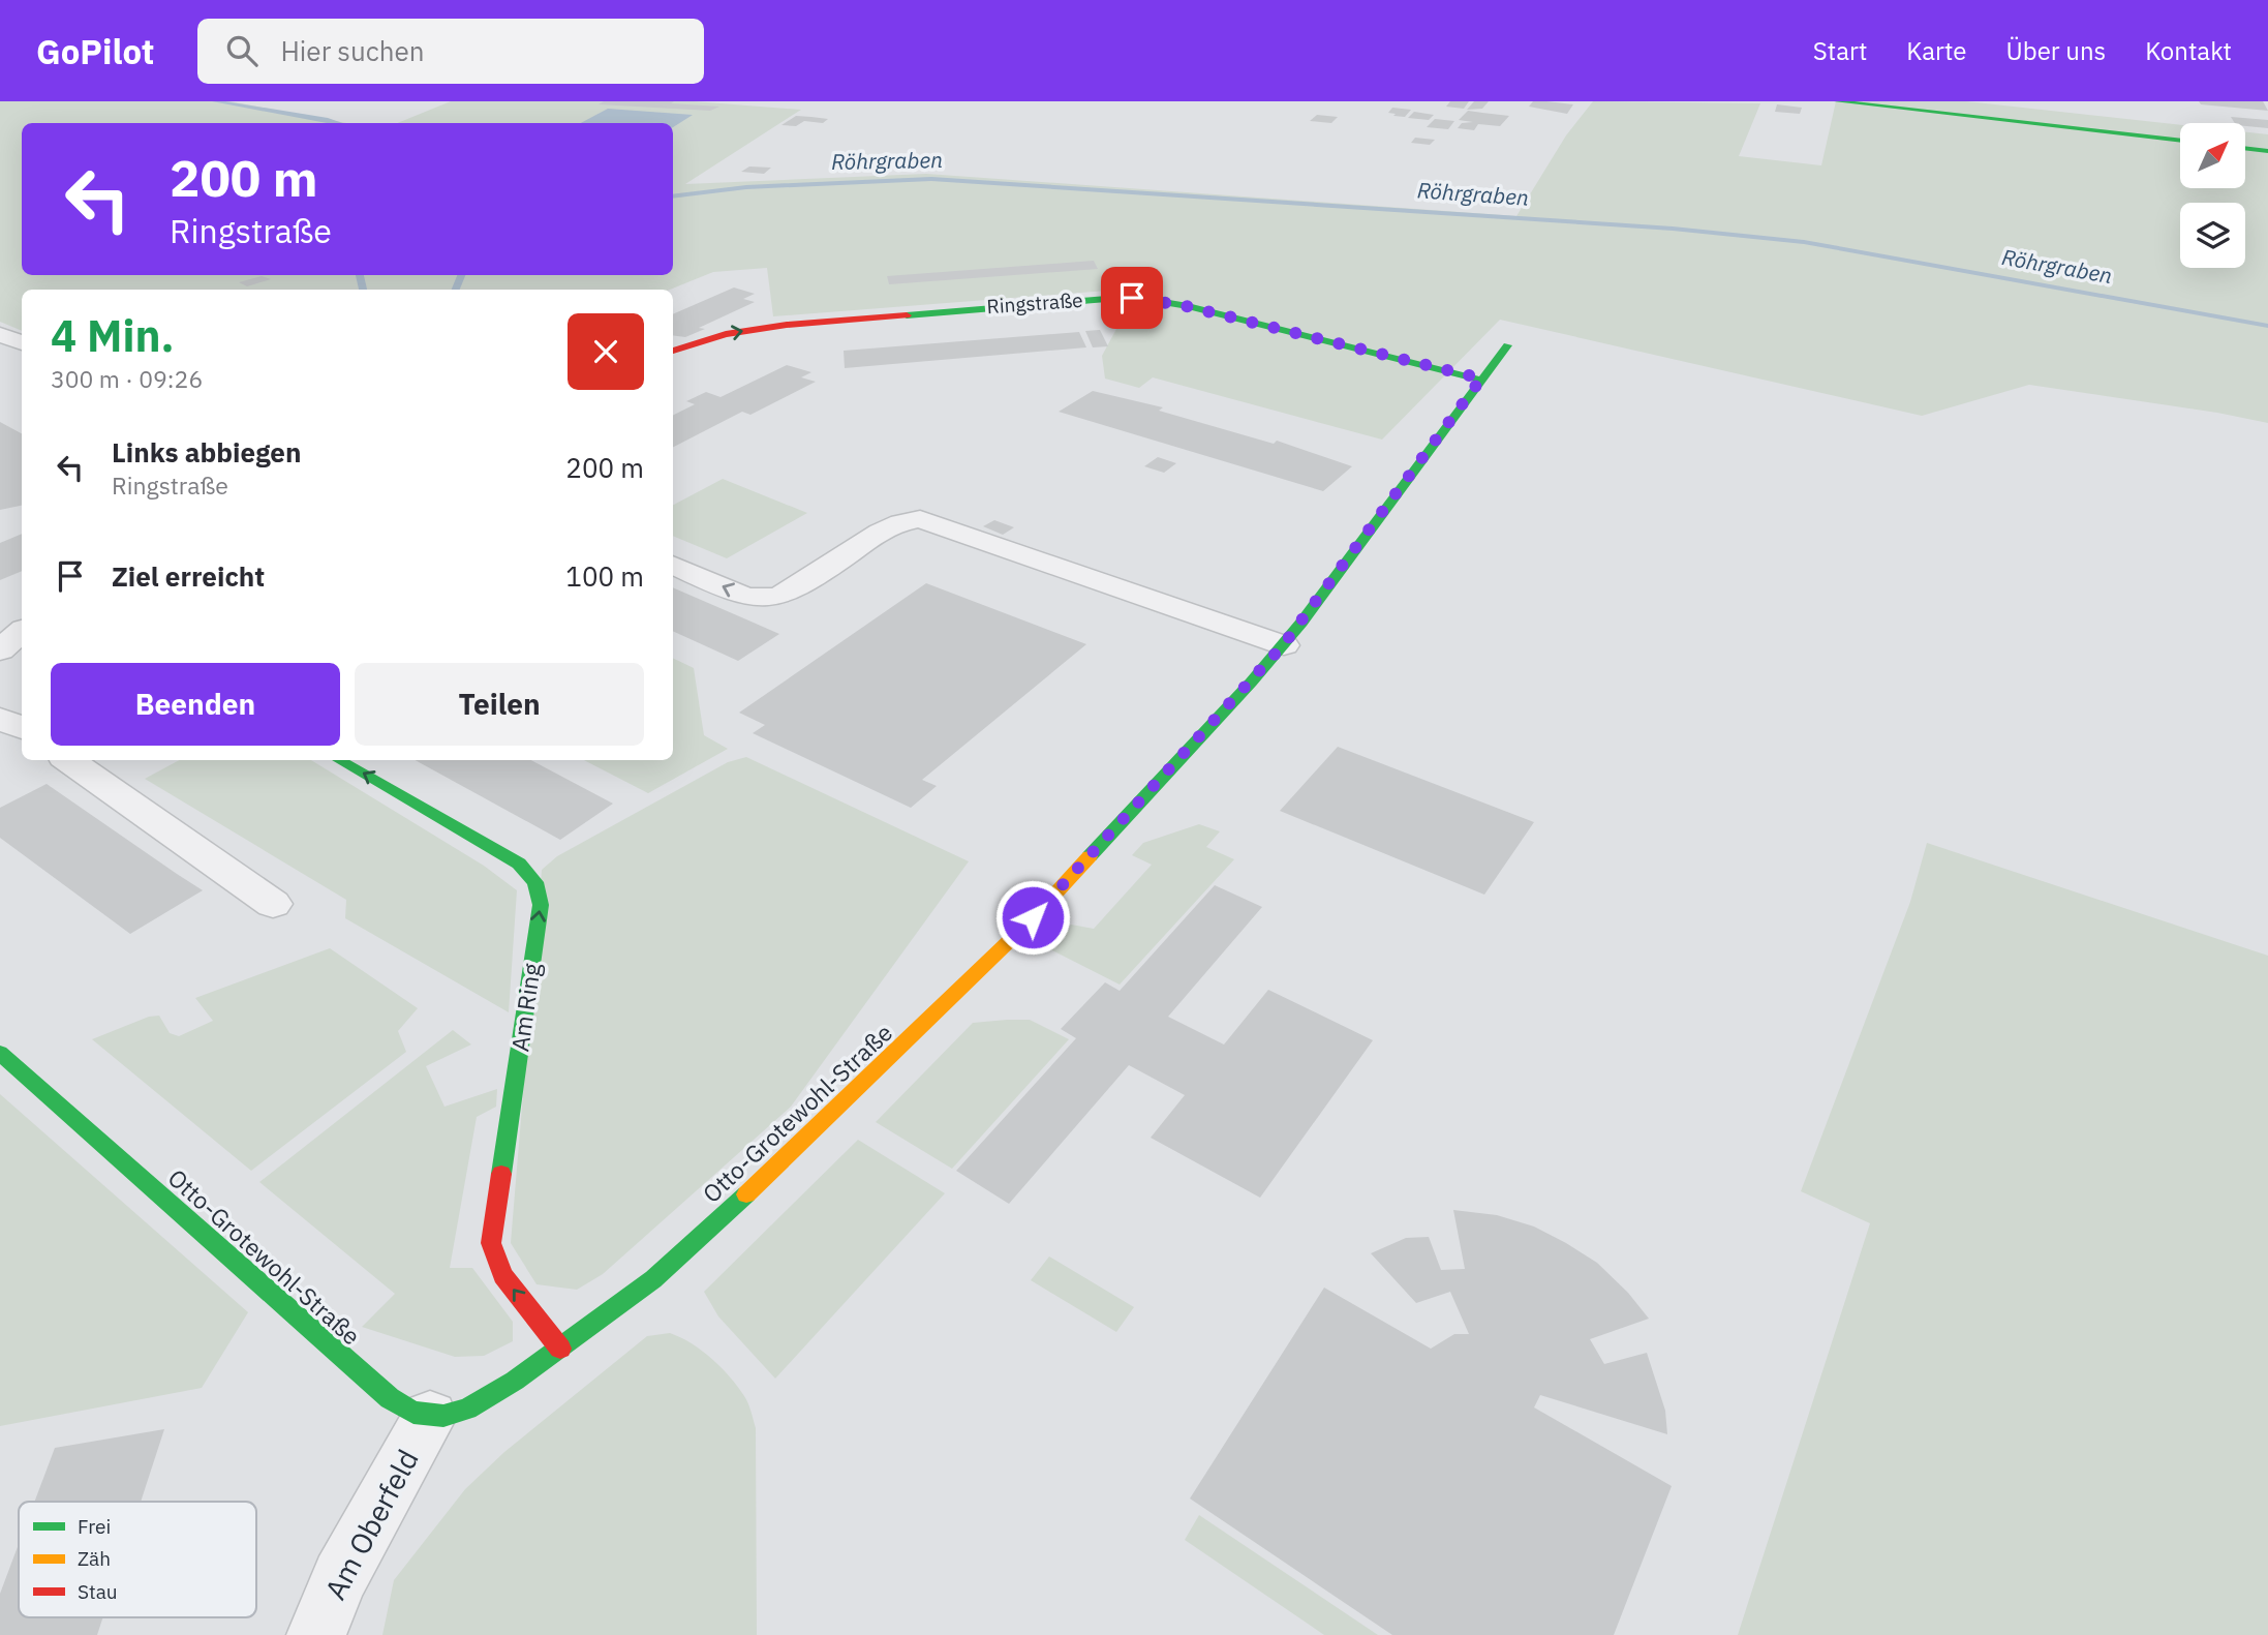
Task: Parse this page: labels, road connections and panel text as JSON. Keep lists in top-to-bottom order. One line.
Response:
{"streets":{"street":["Ringstraße","Am Ring","Otto-Grotewohl-Straße","Am Oberfeld"]},"crossings":[["Ringstraße","Otto-Grotewohl-Straße"],["Am Ring","Otto-Grotewohl-Straße"],["Otto-Grotewohl-Straße","Am Oberfeld"]],"one_way":["Ringstraße","Am Ring"],"water":["Röhrgraben"],"legend":["Frei","Zäh","Stau"],"north":"top right","page":{"header":"GoPilot","search":"Hier suchen","nav":["Start","Karte","Über uns","Kontakt"],"turn":["200 m","Ringstraße"],"heading":["4 Min.","300 m · 09:26"],"list":[{"name":"Links abbiegen","note":"Ringstraße","value":"200 m"},{"name":"Ziel erreicht","value":"100 m"}],"buttons":["Beenden","Teilen"]}}
